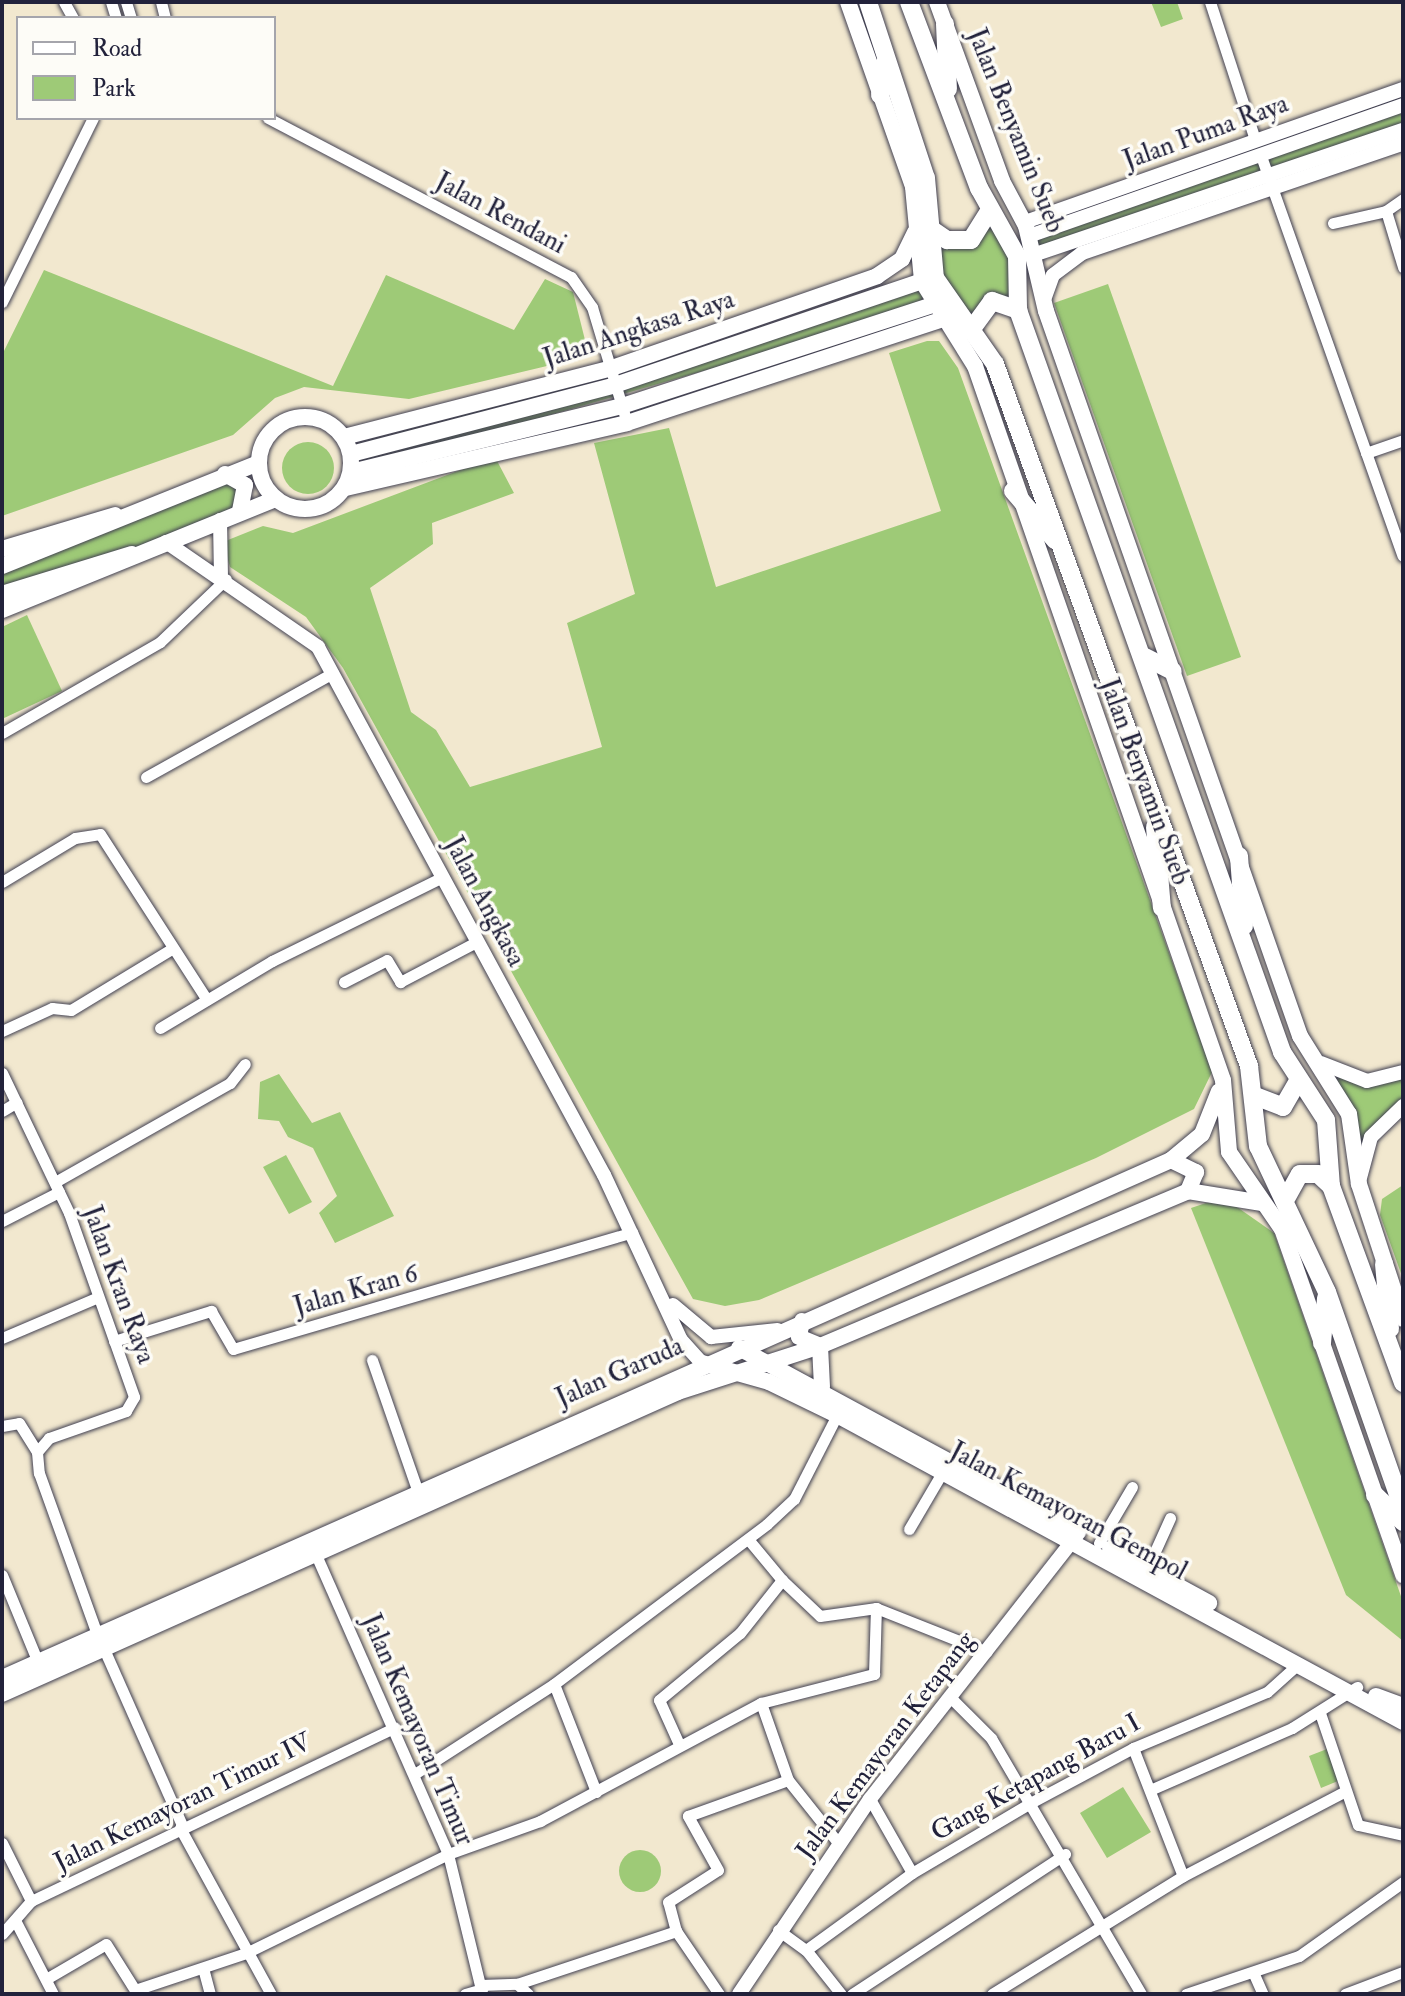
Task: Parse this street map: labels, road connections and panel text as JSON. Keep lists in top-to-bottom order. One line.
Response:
{"streets":{"main road":["Jalan Benyamin Sueb","Jalan Angkasa Raya","Jalan Garuda","Jalan Kemayoran Gempol"],"street":["Jalan Puma Raya","Jalan Rendani","Jalan Angkasa","Jalan Kran Raya","Jalan Kran 6","Jalan Kemayoran Timur","Jalan Kemayoran Ketapang","Gang Ketapang Baru I","Jalan Kemayoran Timur IV"]},"crossings":[["Jalan Benyamin Sueb","Jalan Puma Raya"],["Jalan Benyamin Sueb","Jalan Angkasa Raya"],["Jalan Benyamin Sueb","Jalan Garuda"],["Jalan Rendani","Jalan Angkasa Raya"],["Jalan Angkasa","Jalan Kran 6"],["Jalan Angkasa","Jalan Garuda"],["Jalan Angkasa","Jalan Kemayoran Gempol"],["Jalan Kran Raya","Jalan Kran 6"],["Jalan Garuda","Jalan Kemayoran Gempol"],["Jalan Garuda","Jalan Kemayoran Timur"],["Jalan Kemayoran Gempol","Jalan Kemayoran Ketapang"],["Jalan Kemayoran Gempol","Gang Ketapang Baru I"],["Jalan Kemayoran Timur","Jalan Kemayoran Timur IV"]],"legend":["Road","Park"]}
